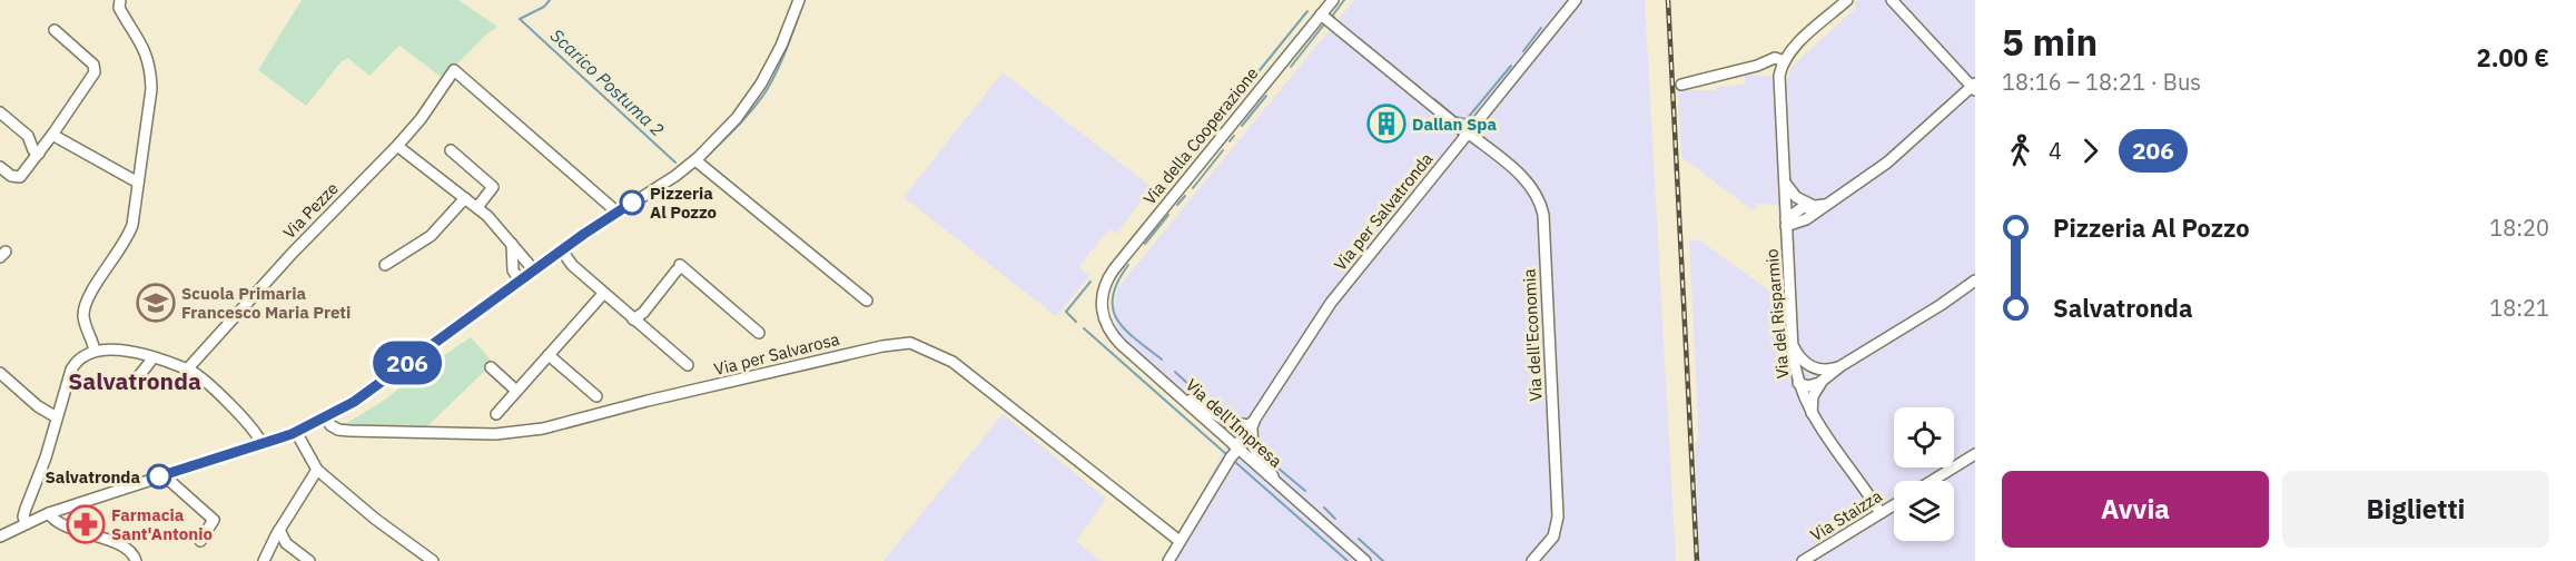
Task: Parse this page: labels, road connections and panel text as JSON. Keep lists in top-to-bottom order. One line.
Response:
{"streets":{"street":["Via della Cooperazione","Via Pezze","Via per Salvatronda","Via del Risparmio","Via dell'Economia","Via per Salvarosa","Via dell'Impresa","Via Staizza"]},"crossings":[["Via della Cooperazione","Via dell'Economia"],["Via della Cooperazione","Via dell'Impresa"],["Via per Salvatronda","Via dell'Economia"],["Via per Salvatronda","Via per Salvarosa"],["Via per Salvatronda","Via dell'Impresa"],["Via del Risparmio","Via Staizza"]],"districts":["Salvatronda"],"water":["Scarico Postuma 2"],"places":{"building":["Dallan Spa"],"other":["Pizzeria Al Pozzo","Salvatronda"],"school or university":["Scuola Primaria Francesco Maria Preti"],"pharmacy":["Farmacia Sant'Antonio"]},"lines":["bus line 206"],"page":{"on_map":"206","heading":["5 min","18:16 – 18:21 · Bus","2.00 €"],"legs":["4","206"],"list":[{"name":"Pizzeria Al Pozzo","value":"18:20"},{"name":"Salvatronda","value":"18:21"}],"buttons":["Avvia","Biglietti"]}}
